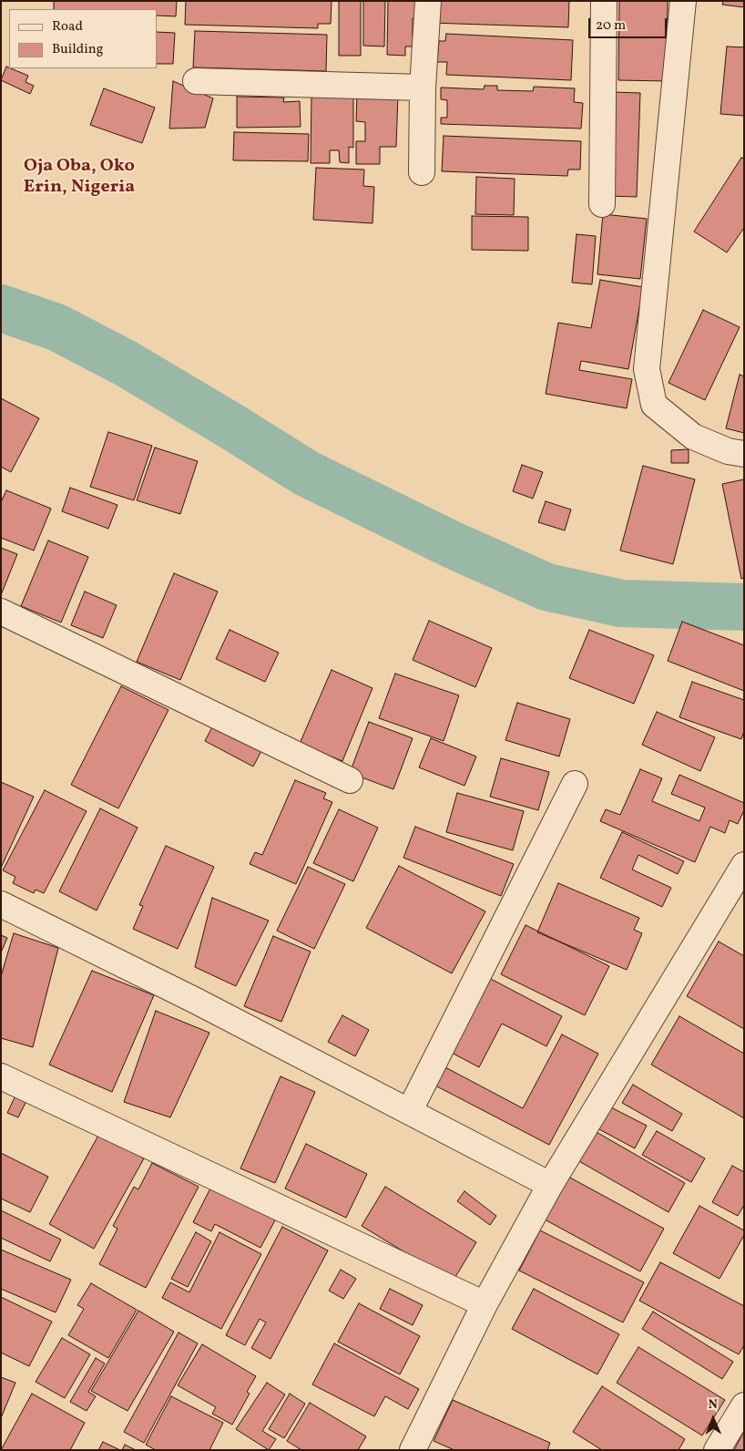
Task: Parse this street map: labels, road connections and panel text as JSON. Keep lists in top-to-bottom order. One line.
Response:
{"districts":["Oja Oba, Oko Erin, Nigeria"],"legend":["Road","Building"],"scale_bar":"20 m","north":"top"}
